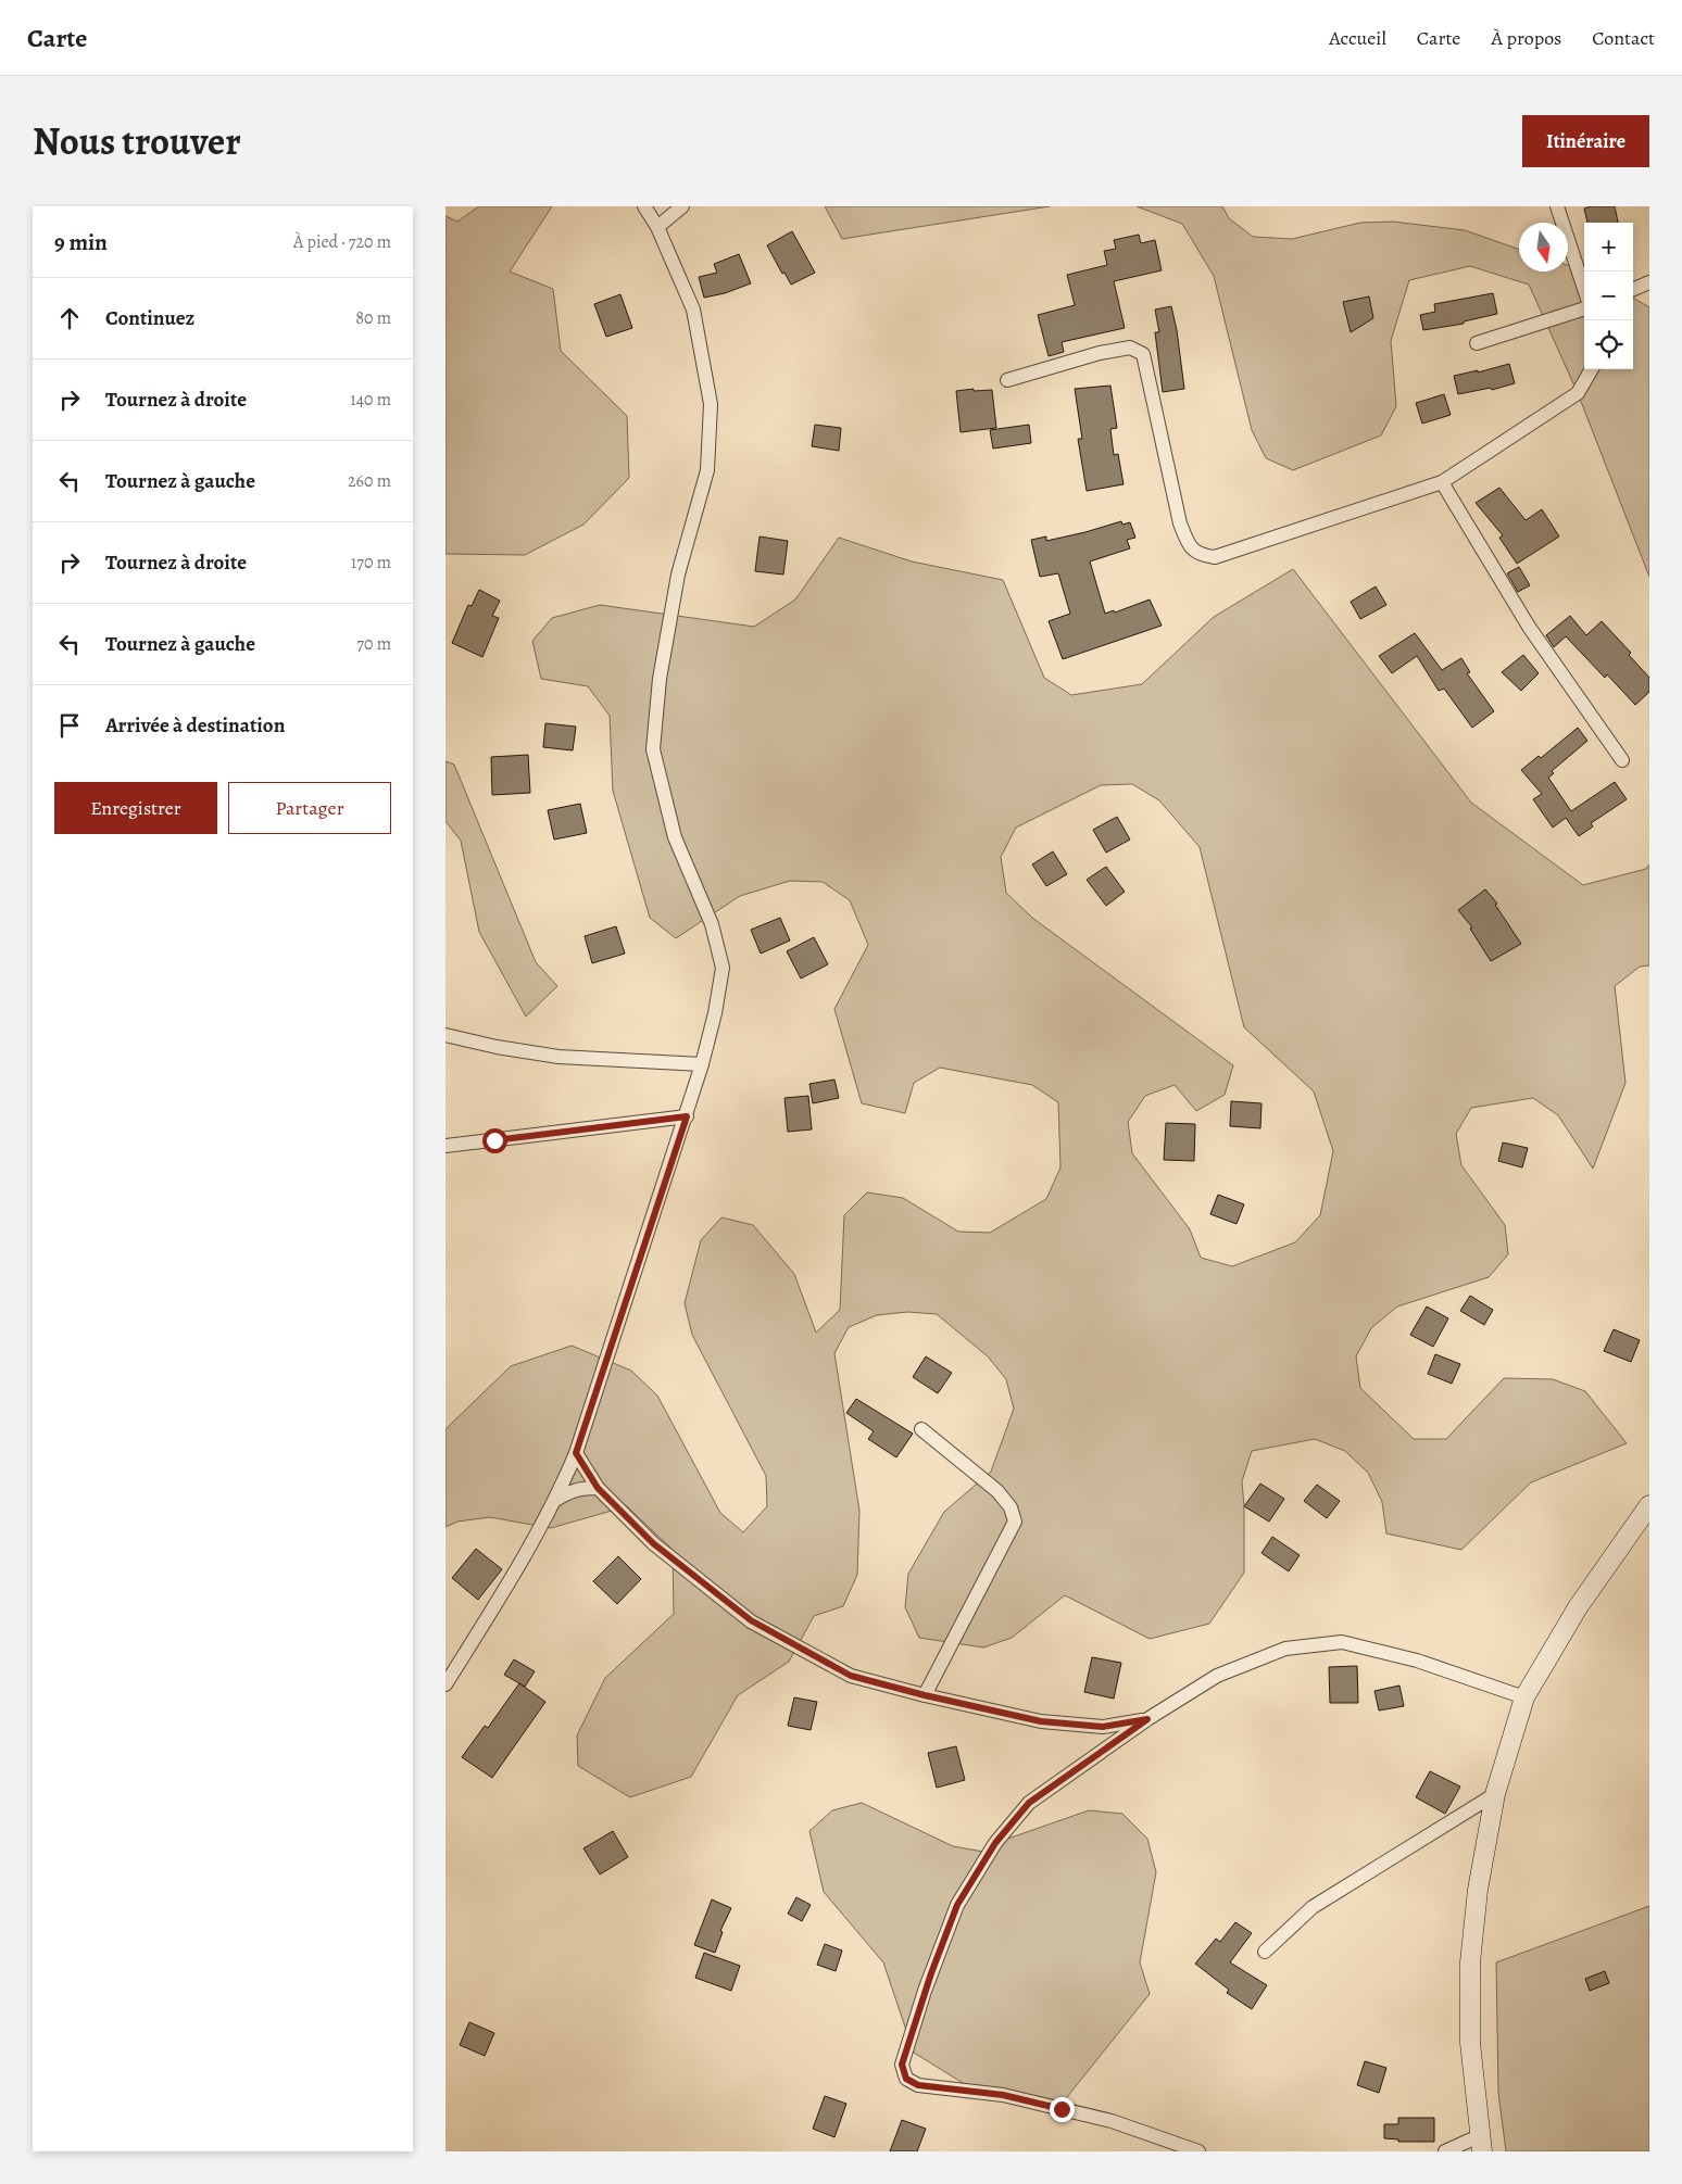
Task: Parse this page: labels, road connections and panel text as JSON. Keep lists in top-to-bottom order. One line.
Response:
{"north":"bottom","page":{"header":"Carte","nav":["Accueil","Carte","À propos","Contact"],"title":"Nous trouver","buttons":["Itinéraire",["Enregistrer","Partager"]],"heading":["9 min","À pied · 720 m"],"map_buttons":["+","−"],"list":[["Continuez","80 m"],["Tournez à droite","140 m"],["Tournez à gauche","260 m"],["Tournez à droite","170 m"],["Tournez à gauche","70 m"],"Arrivée à destination"]}}
